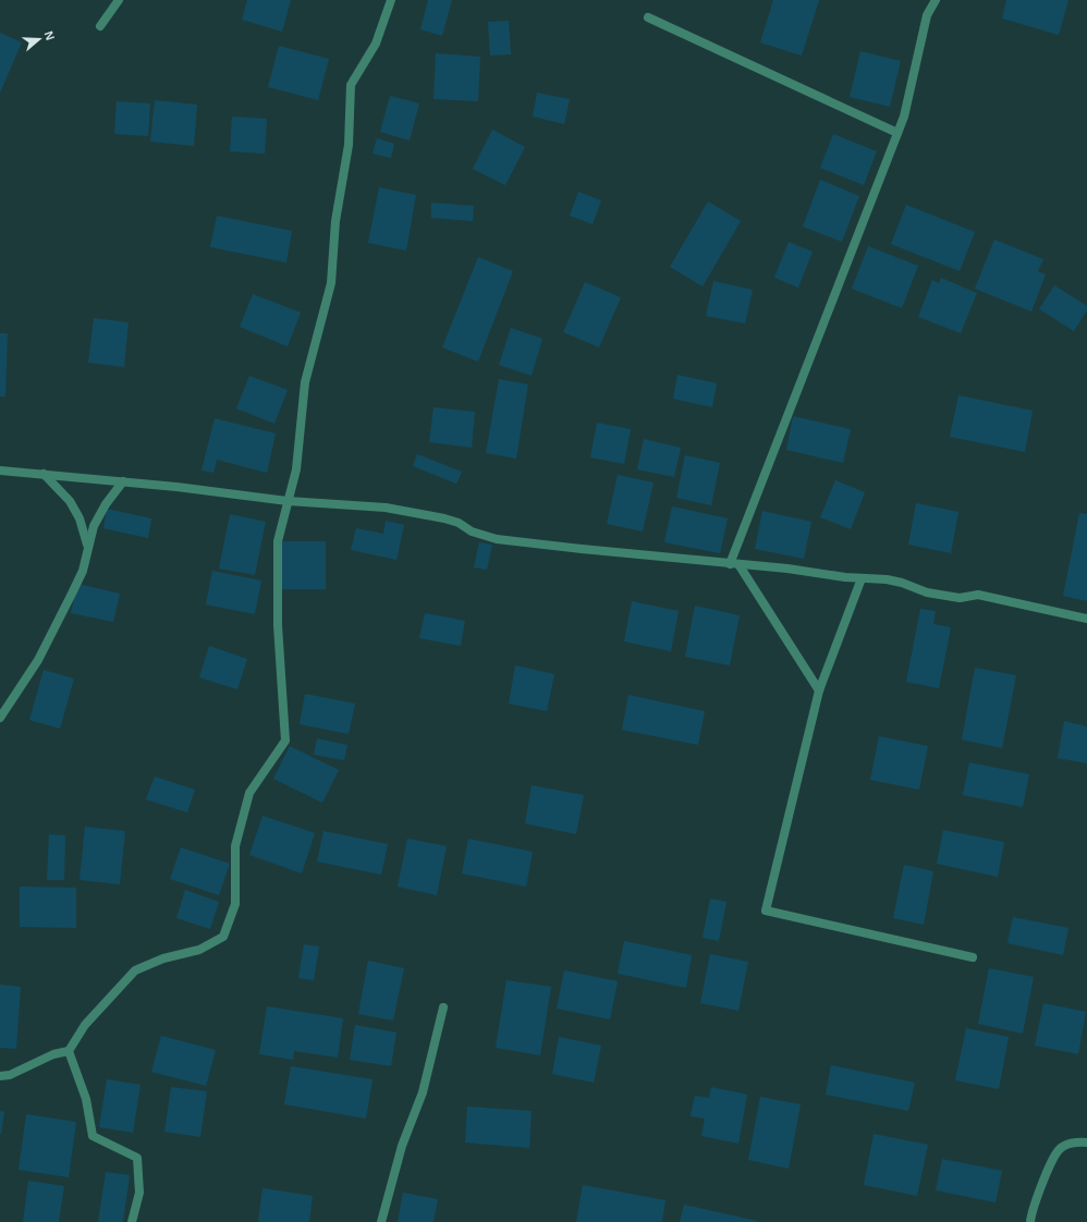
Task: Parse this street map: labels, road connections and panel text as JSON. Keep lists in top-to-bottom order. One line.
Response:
{"north":"right"}
